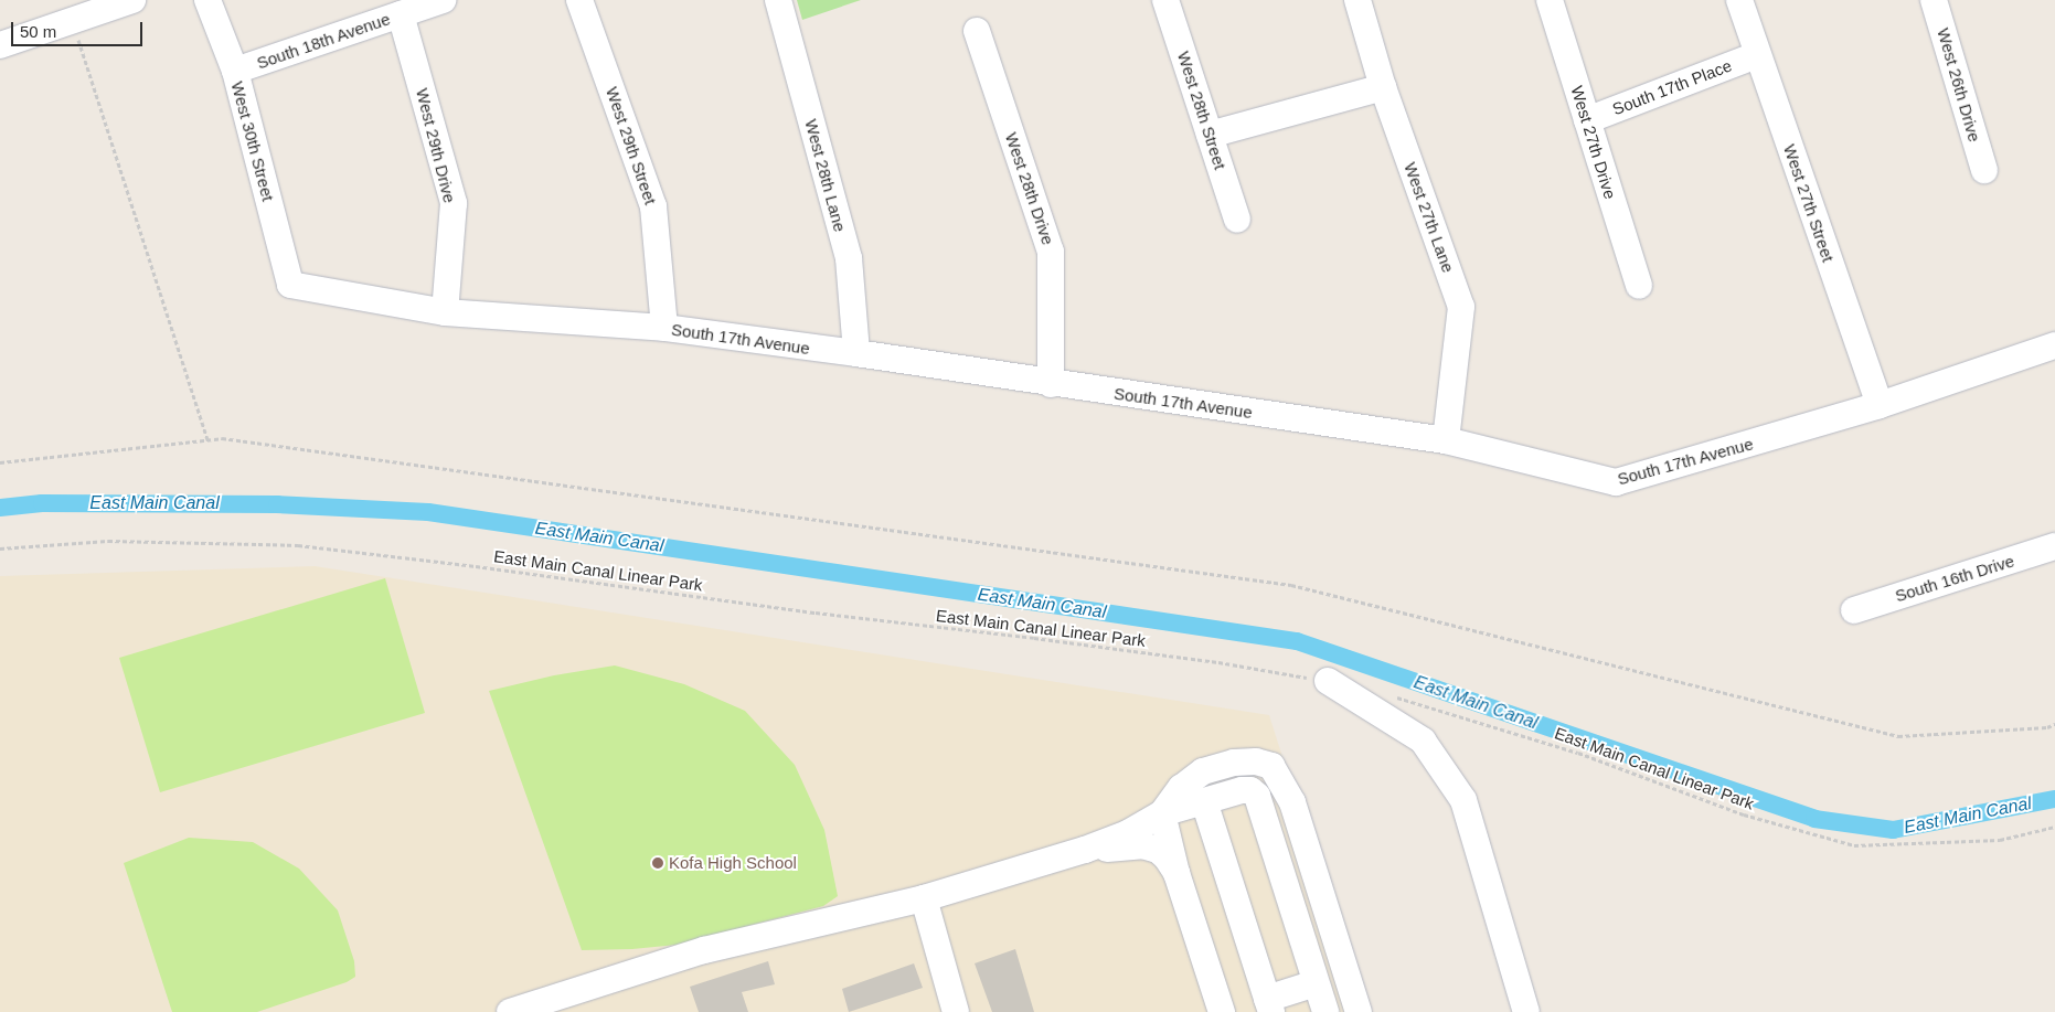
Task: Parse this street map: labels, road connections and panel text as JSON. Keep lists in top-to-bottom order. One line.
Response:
{"streets":{"street":["South 18th Avenue","West 26th Drive","South 17th Place","West 28th Street","West 30th Street","West 27th Drive","West 29th Drive","West 29th Street","West 28th Lane","West 28th Drive","West 27th Street","West 27th Lane","South 17th Avenue","South 16th Drive"],"path":["East Main Canal Linear Park"]},"crossings":[["South 18th Avenue","West 30th Street"],["South 18th Avenue","West 29th Drive"],["South 17th Place","West 27th Drive"],["South 17th Place","West 27th Street"],["West 30th Street","South 17th Avenue"],["West 29th Drive","South 17th Avenue"],["West 29th Street","South 17th Avenue"],["West 28th Lane","South 17th Avenue"],["West 28th Drive","South 17th Avenue"],["West 27th Street","South 17th Avenue"],["West 27th Lane","South 17th Avenue"]],"water":["East Main Canal"],"places":["Kofa High School"],"scale_bar":"50 m"}
